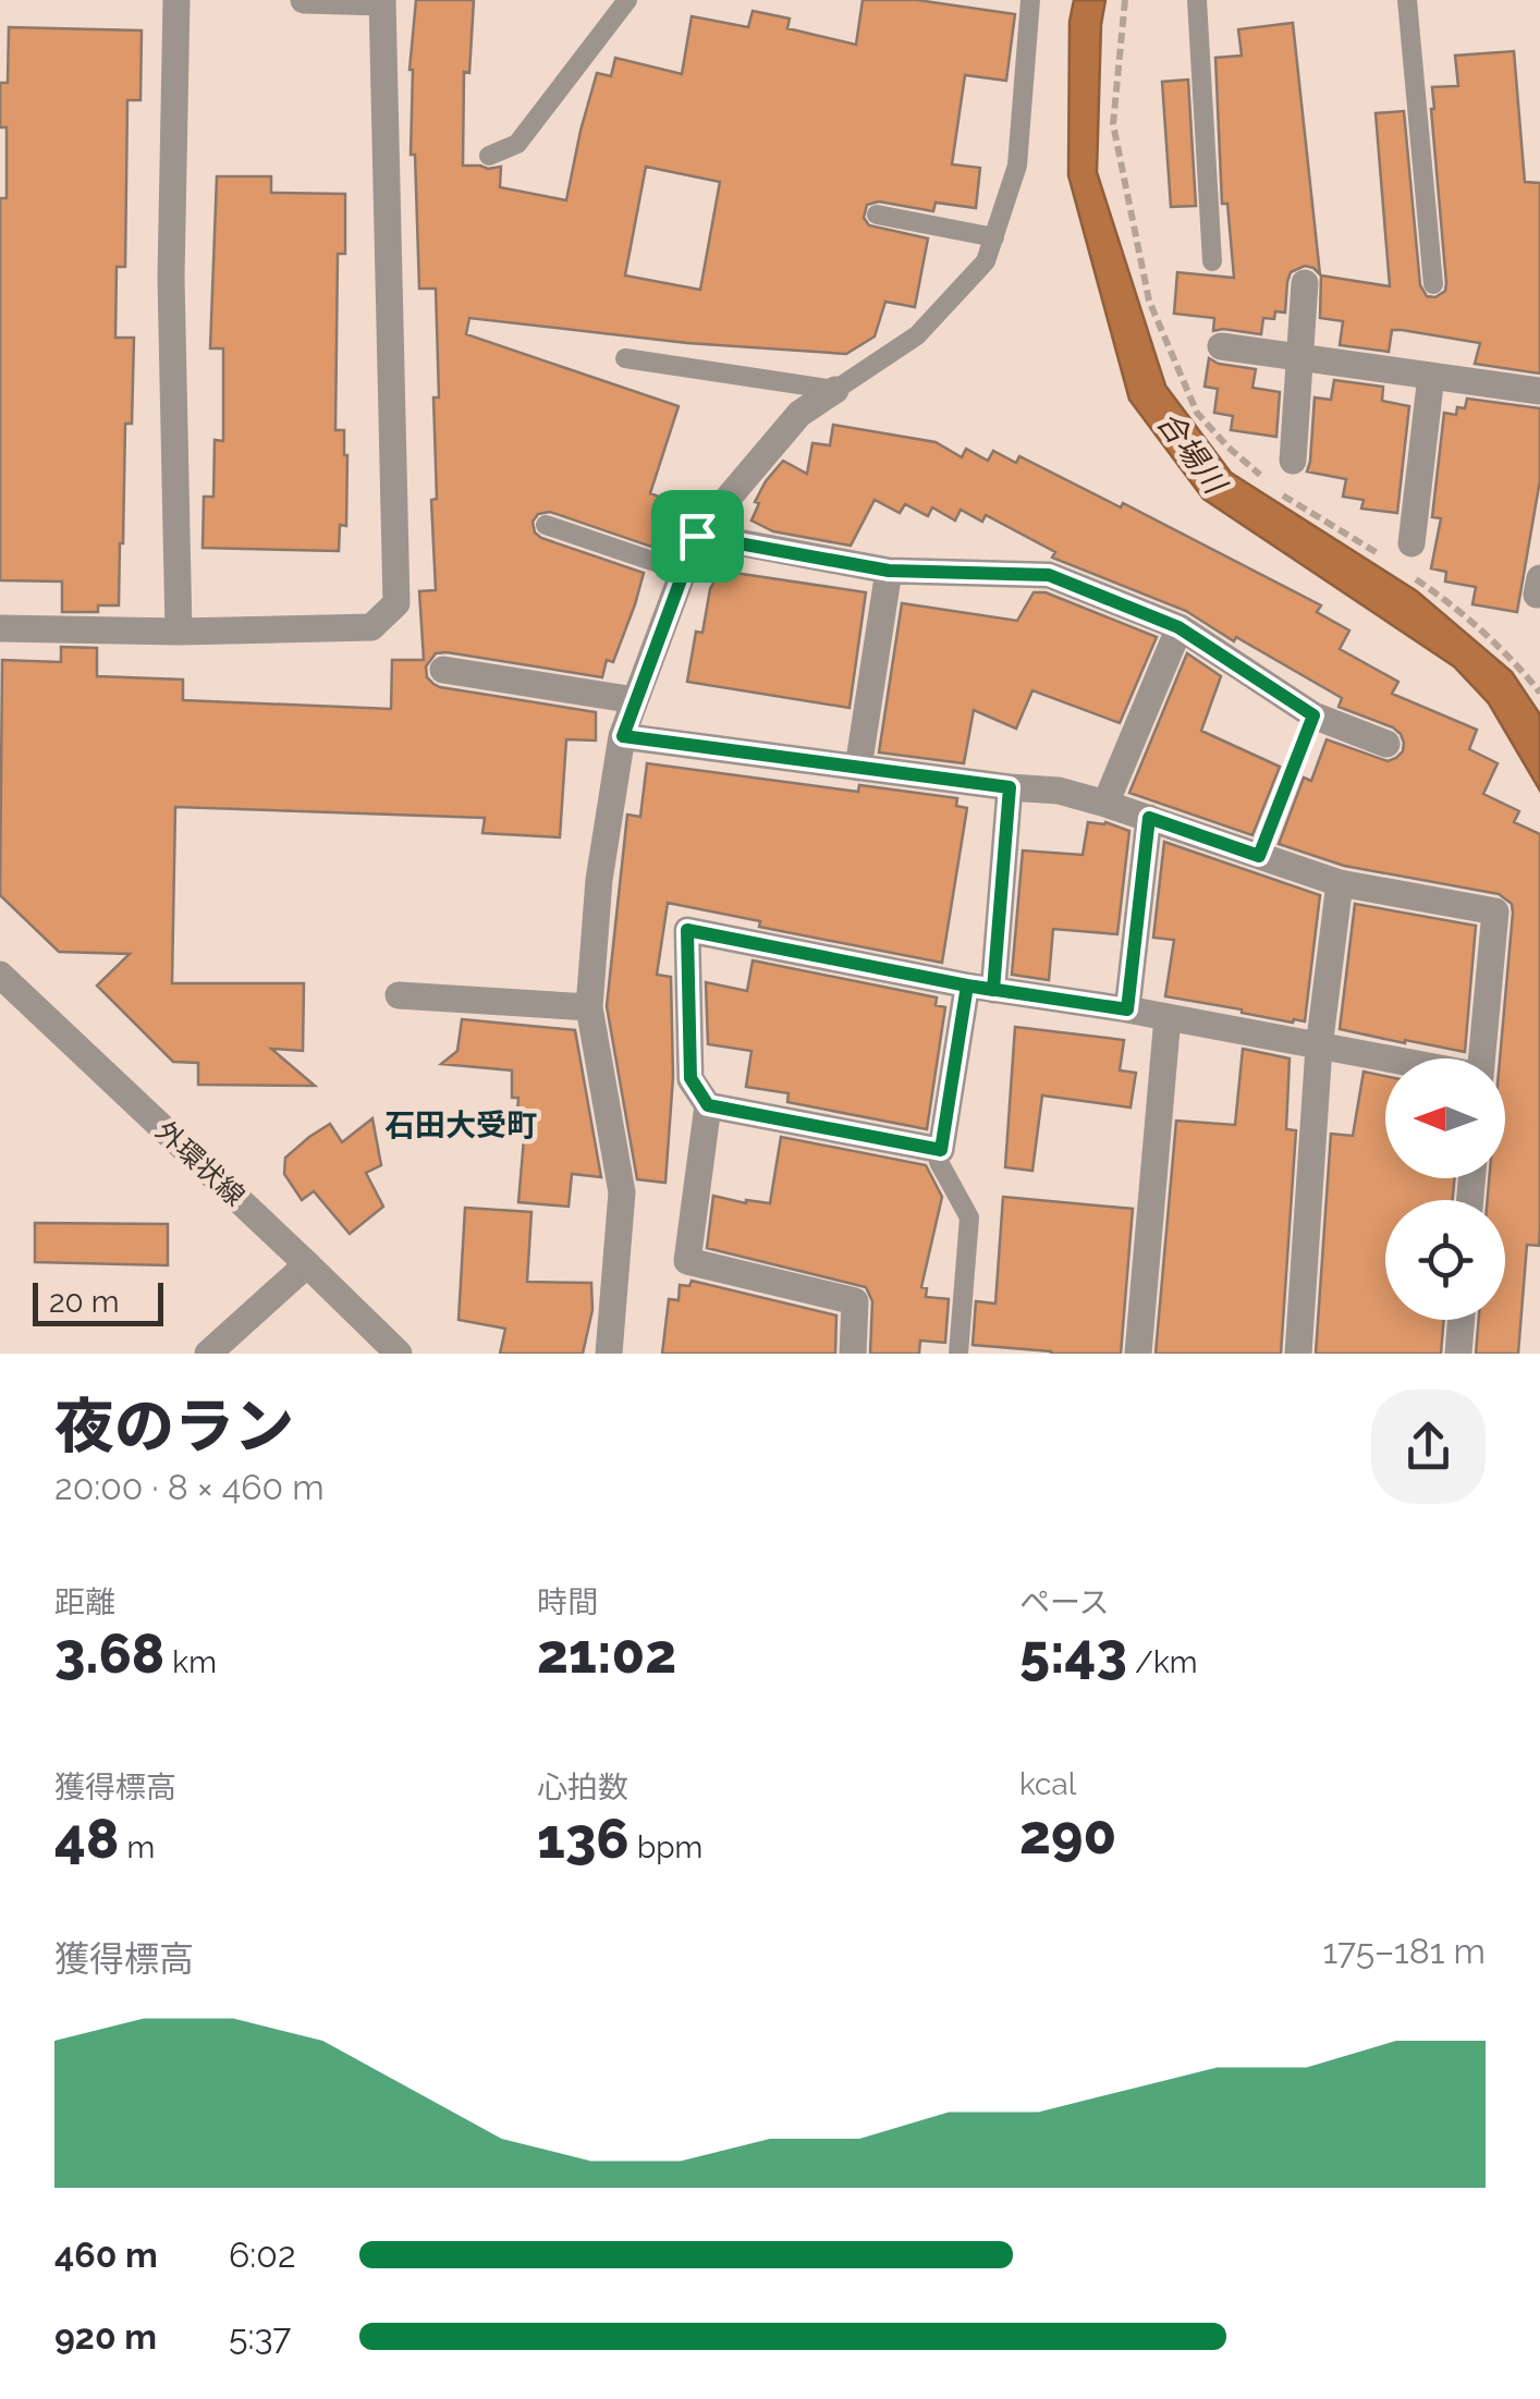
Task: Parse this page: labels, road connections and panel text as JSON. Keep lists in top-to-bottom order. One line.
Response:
{"streets":{"street":["外環状線"]},"districts":["石田大受町"],"water":["合場川"],"scale_bar":"20 m","north":"left","page":{"scale":"20 m","heading":["夜のラン","20:00 · 8 × 460 m"],"stats":[["距離","3.68 km"],["時間","21:02"],["ペース","5:43 /km"],["獲得標高","48 m"],["心拍数","136 bpm"],["kcal","290"]],"chart":["獲得標高","175–181 m"],"list":[{"name":"460 m","note":"6:02"},{"name":"920 m","note":"5:37"}]}}
